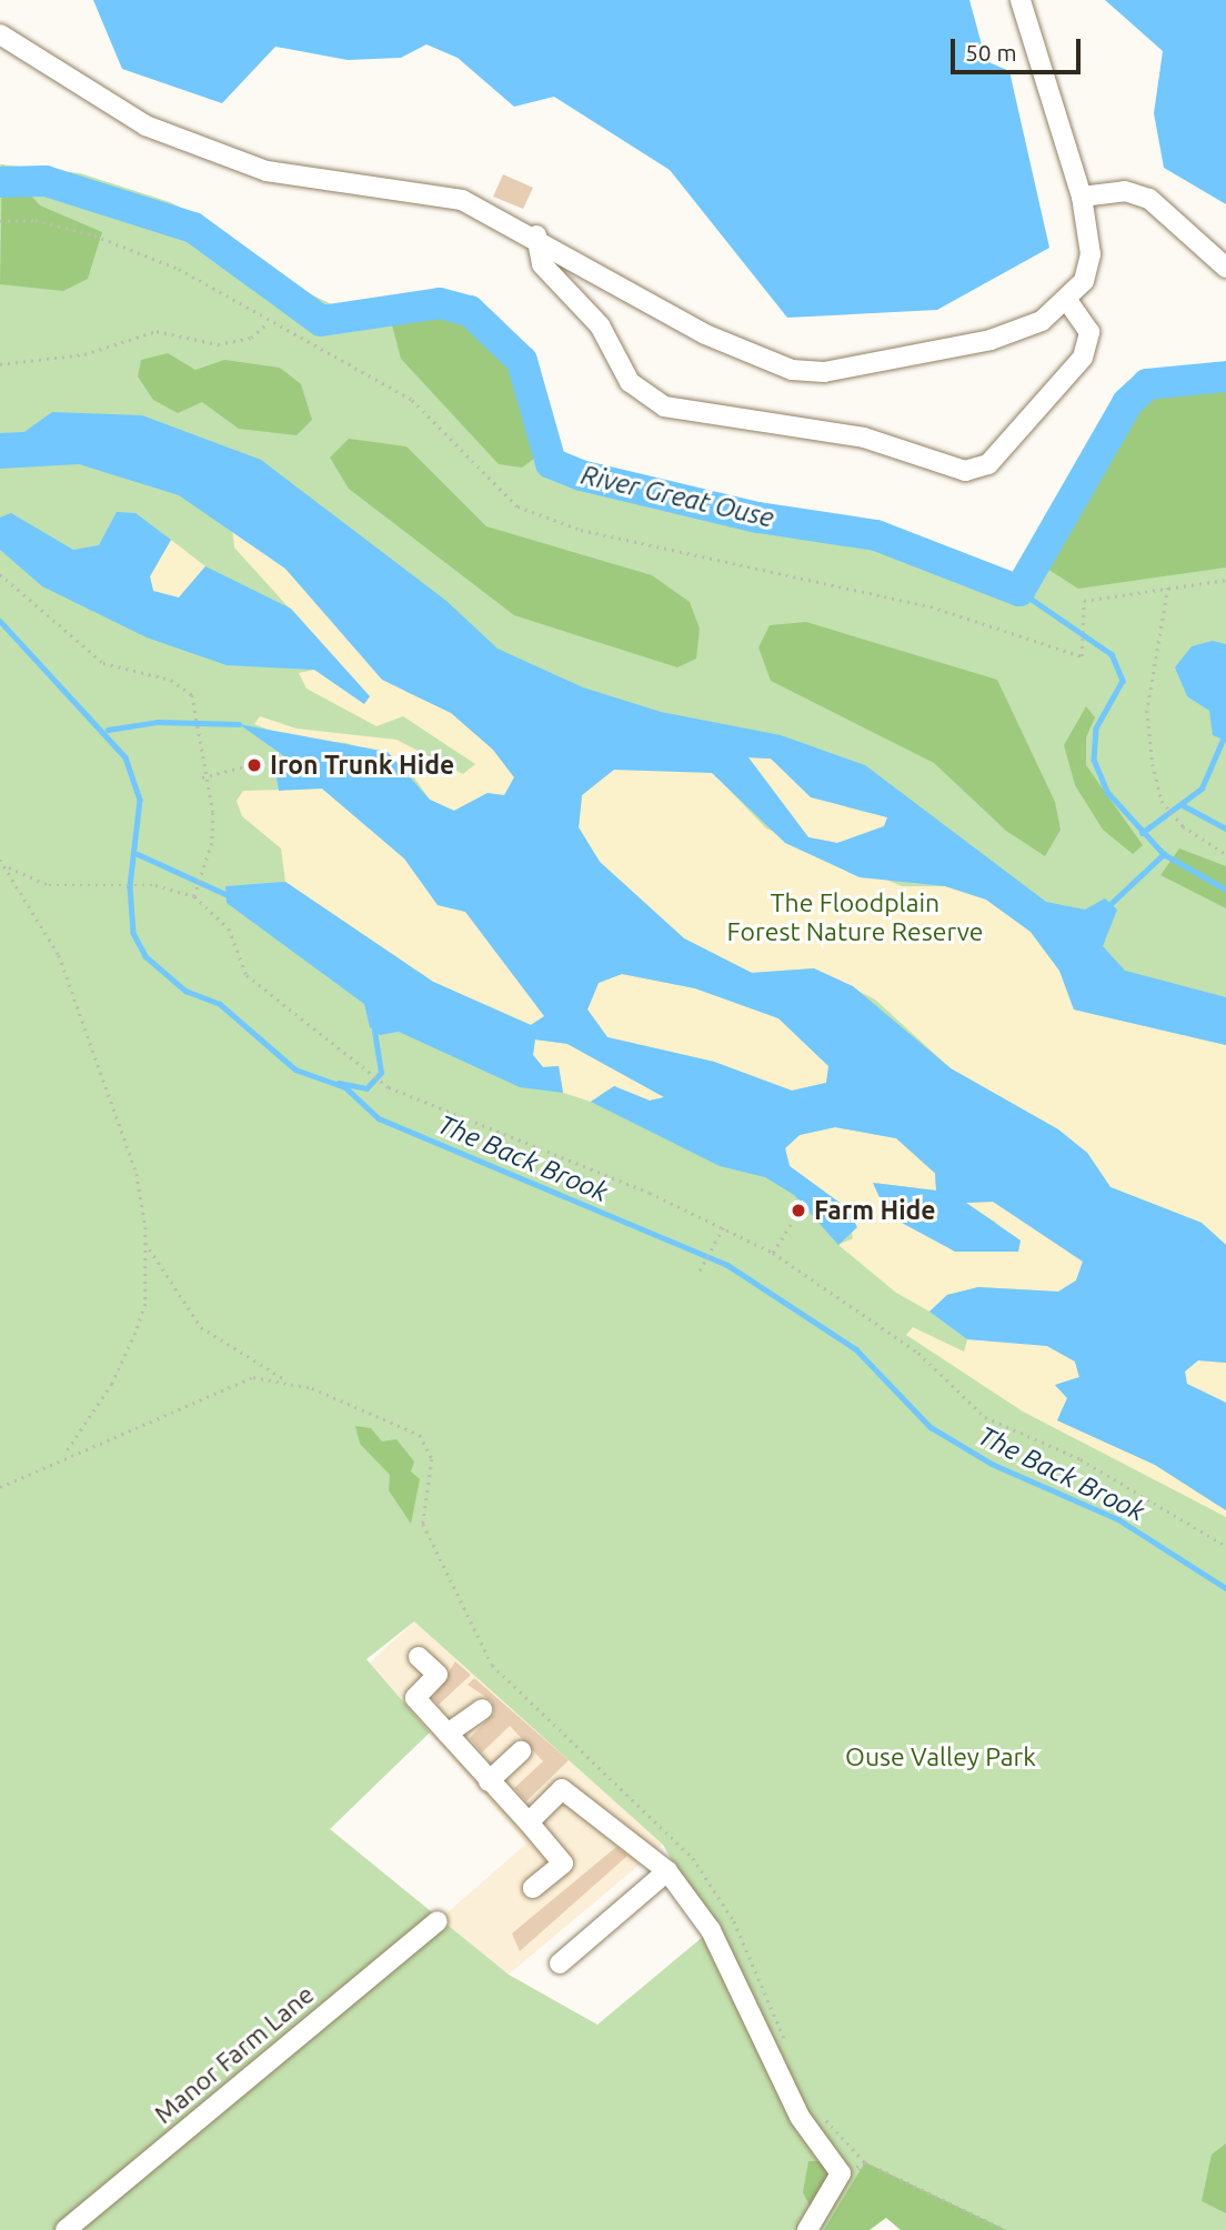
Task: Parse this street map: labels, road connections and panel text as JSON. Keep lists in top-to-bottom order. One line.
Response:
{"streets":{"street":["Manor Farm Lane"]},"water":["River Great Ouse","The Back Brook"],"parks":["The Floodplain Forest Nature Reserve","Ouse Valley Park"],"places":["Iron Trunk Hide","Farm Hide"],"scale_bar":"50 m"}
